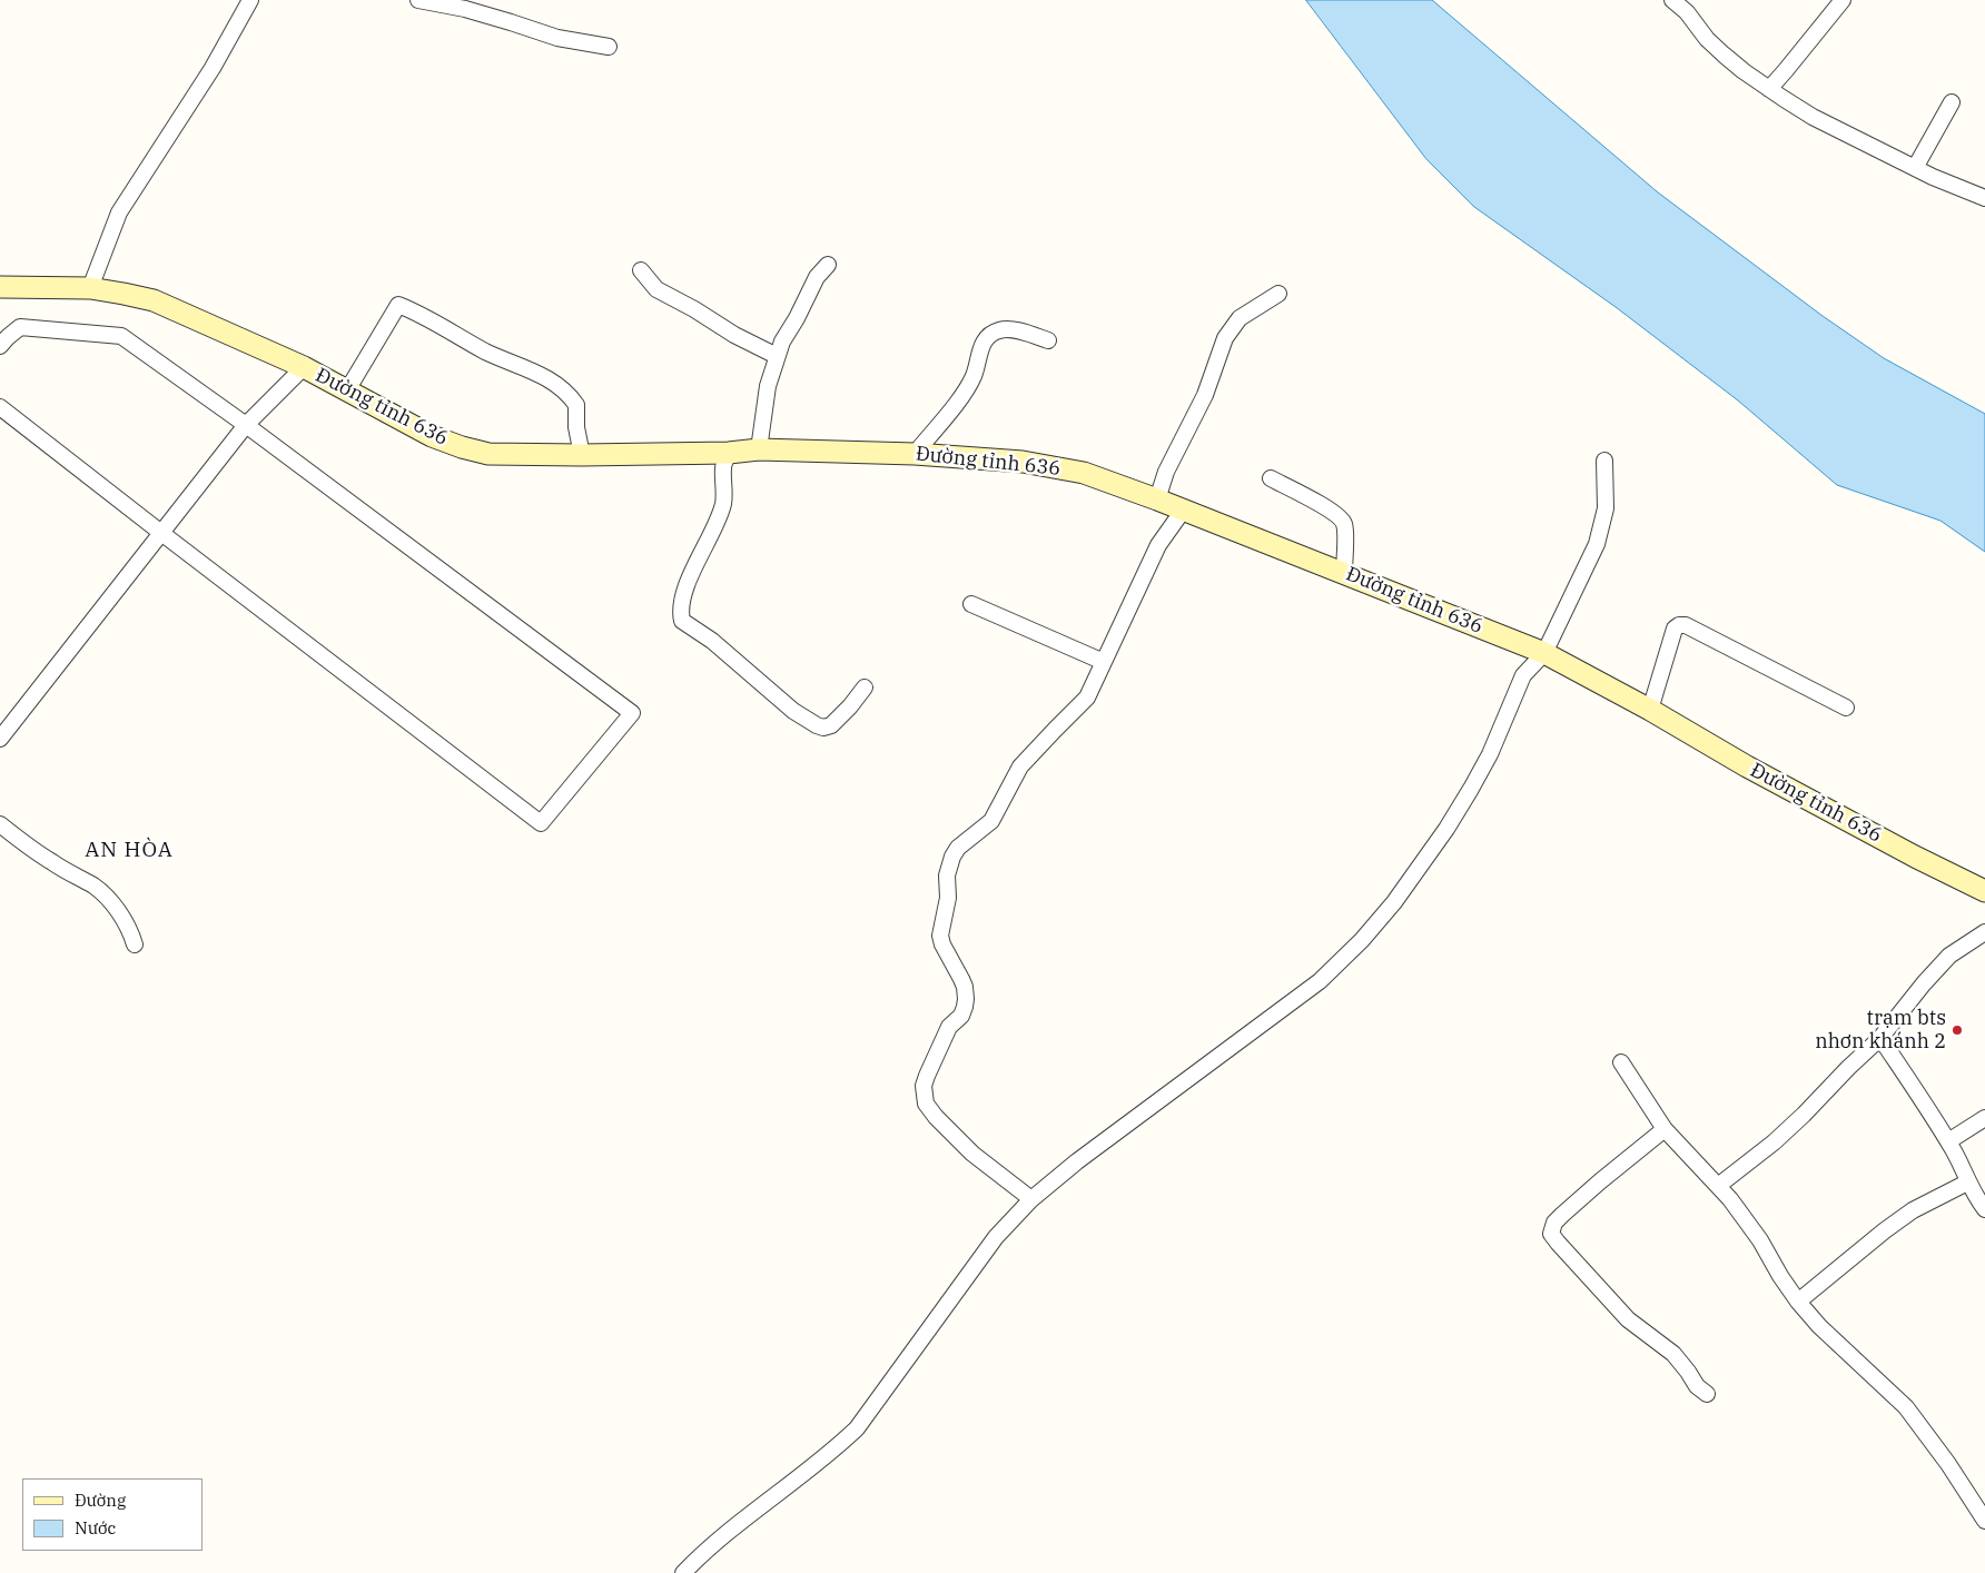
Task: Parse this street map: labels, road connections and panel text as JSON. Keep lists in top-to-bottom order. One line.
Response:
{"streets":{"main road":["Đường tỉnh 636"]},"districts":["AN HÒA"],"places":["trạm bts nhơn khánh 2"],"legend":["Đường","Nước"]}
